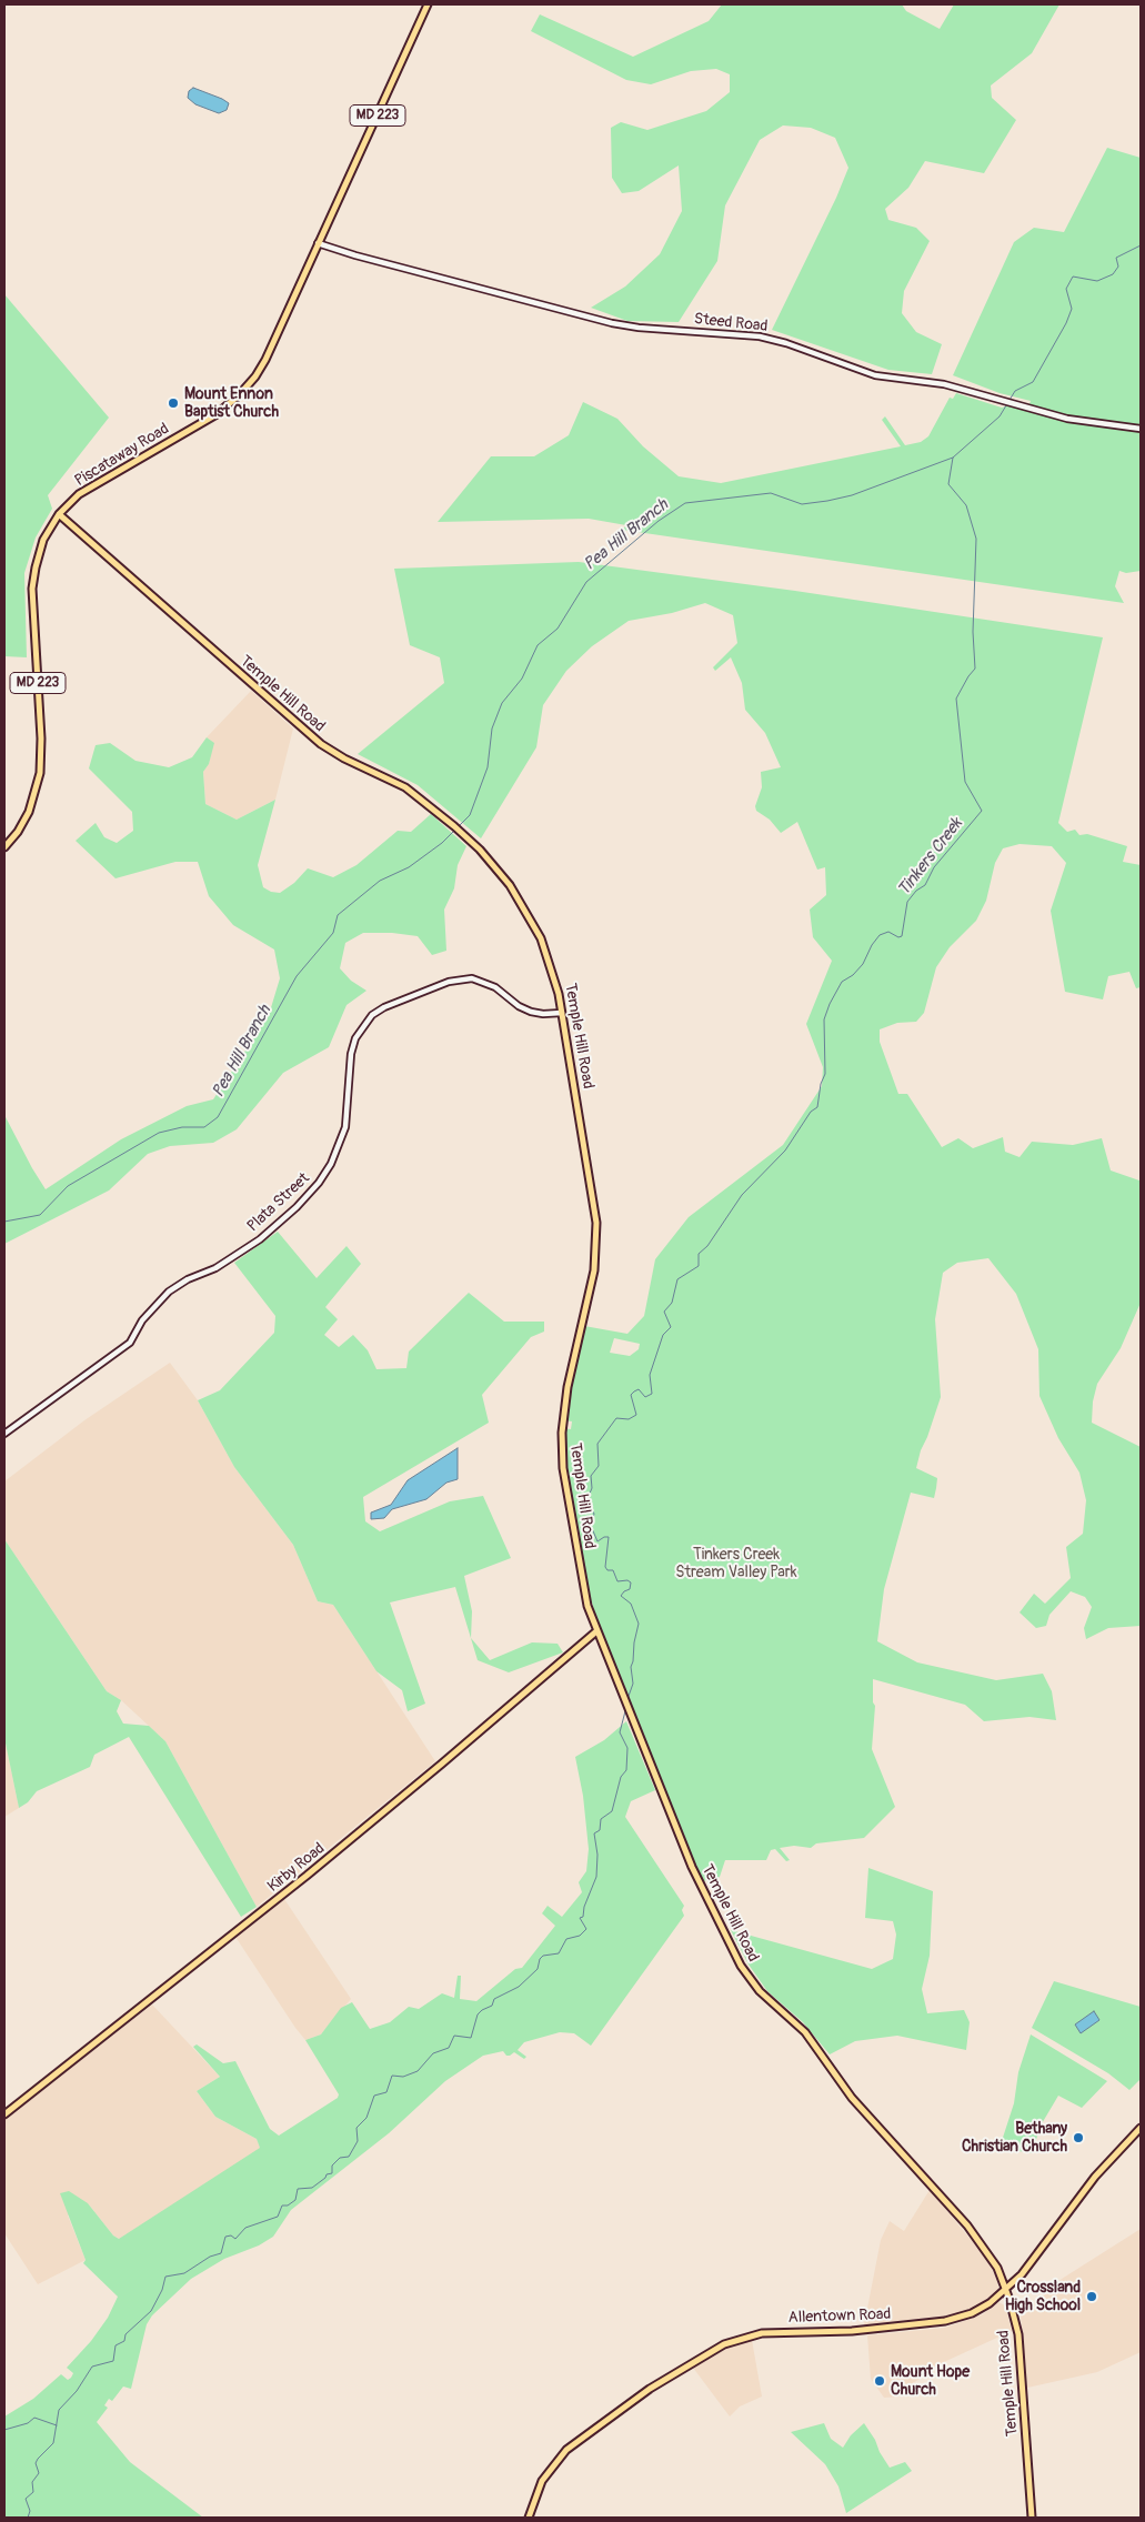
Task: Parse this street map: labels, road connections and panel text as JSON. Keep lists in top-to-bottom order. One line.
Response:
{"streets":{"main road":["MD 223","Piscataway Road","Temple Hill Road","Kirby Road","Allentown Road"],"street":["Steed Road","Plata Street"]},"crossings":[["Steed Road","Piscataway Road"],["Piscataway Road","Temple Hill Road"],["Temple Hill Road","Plata Street"],["Temple Hill Road","Kirby Road"],["Temple Hill Road","Allentown Road"]],"water":["Pea Hill Branch","Tinkers Creek"],"parks":["Tinkers Creek Stream Valley Park"],"places":["Mount Ennon Baptist Church","Bethany Christian Church","Crossland High School","Mount Hope Church"]}
